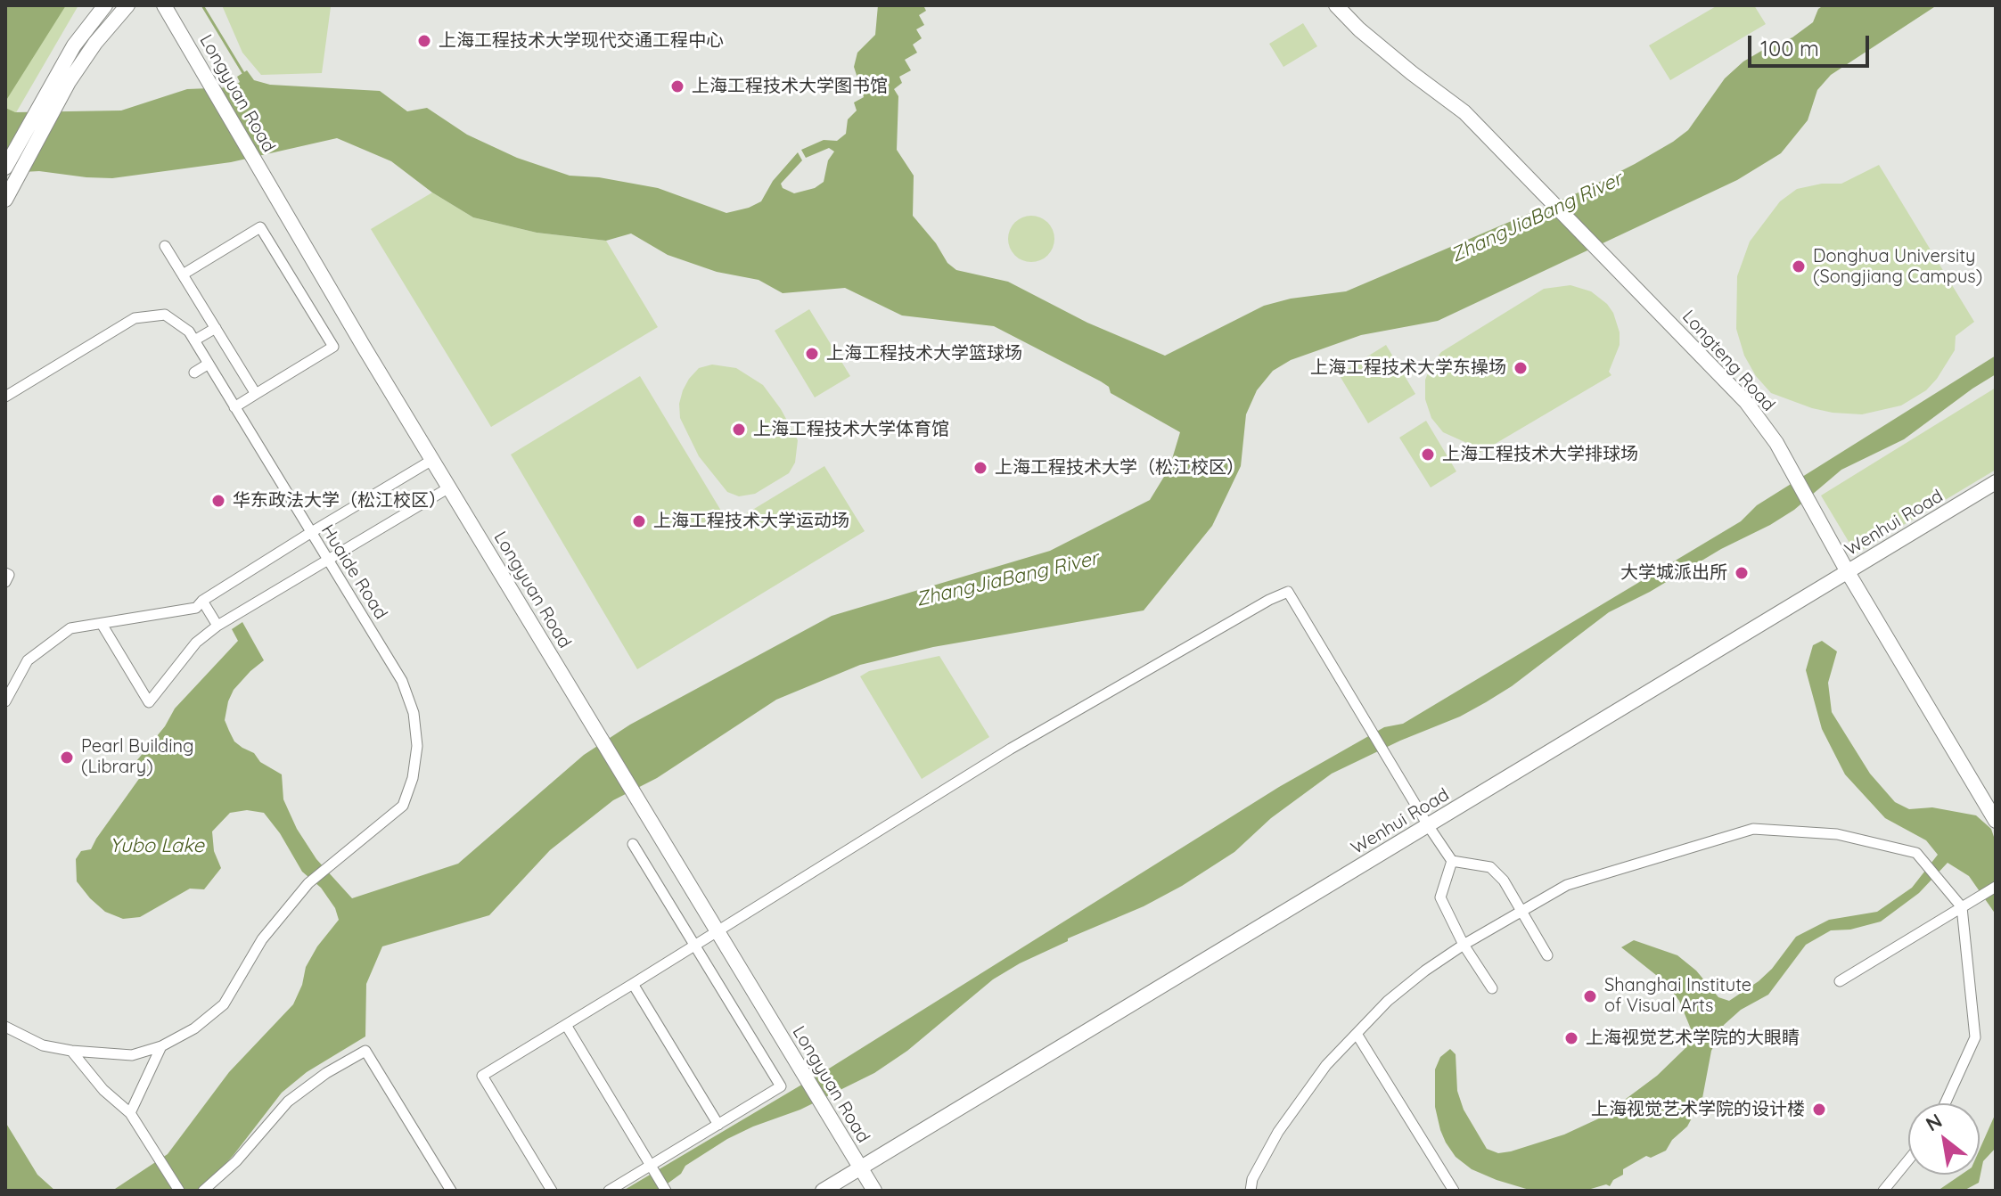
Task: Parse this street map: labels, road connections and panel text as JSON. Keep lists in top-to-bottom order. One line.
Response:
{"streets":{"main road":["Longyuan Road","Longteng Road","Wenhui Road"],"street":["Huaide Road"]},"crossings":[["Longyuan Road","Wenhui Road"],["Longteng Road","Wenhui Road"]],"water":["ZhangJiaBang River","Yubo Lake"],"places":["上海工程技术大学现代交通工程中心","上海工程技术大学图书馆","Donghua University (Songjiang Campus)","上海工程技术大学篮球场","上海工程技术大学东操场","上海工程技术大学体育馆","上海工程技术大学排球场","上海工程技术大学（松江校区）","华东政法大学（松江校区）","上海工程技术大学运动场","大学城派出所","Pearl Building (Library)","Shanghai Institute of Visual Arts","上海视觉艺术学院的大眼睛","上海视觉艺术学院的设计楼"],"scale_bar":"100 m","north":"top left"}
